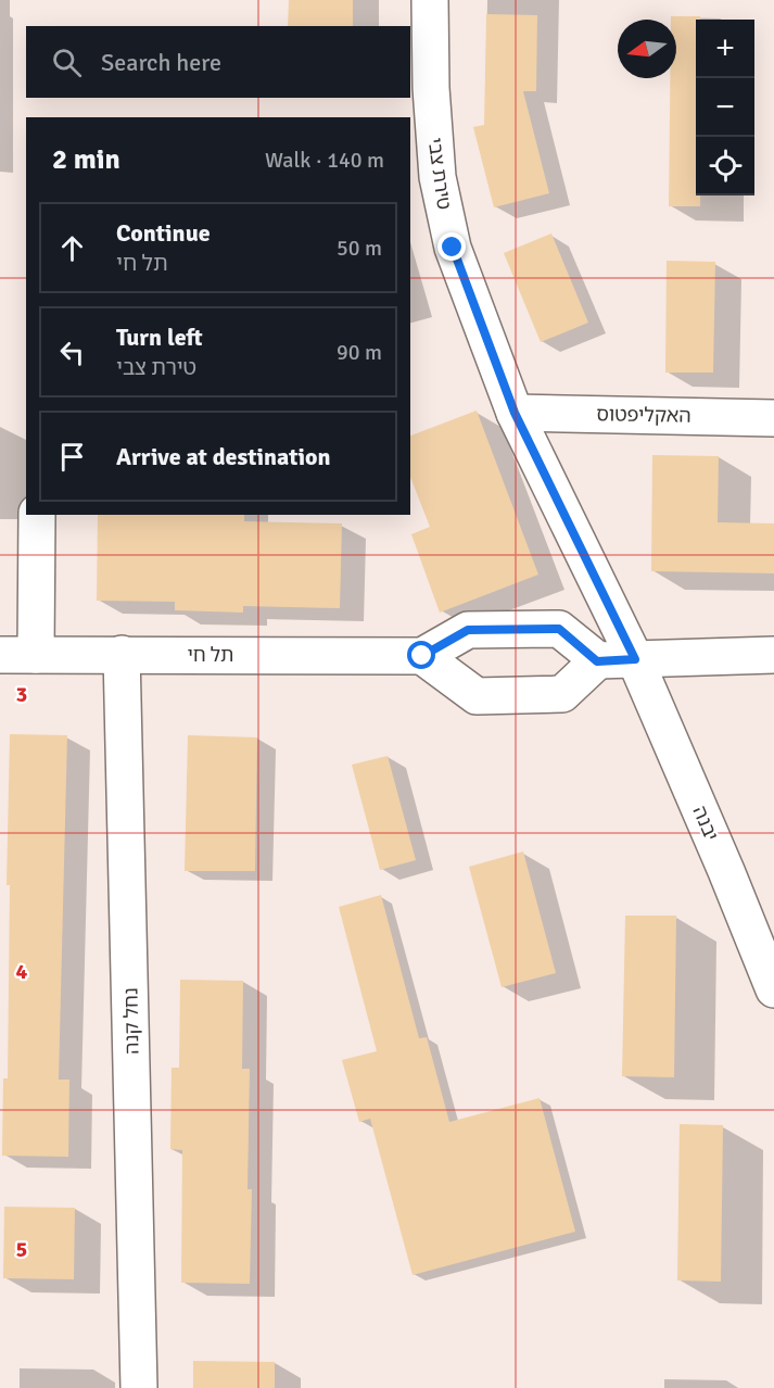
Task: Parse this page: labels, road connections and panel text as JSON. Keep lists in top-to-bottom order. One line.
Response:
{"streets":{"street":["טירת צבי","האקליפטוס","תל חי","יבנה","נחל קנה"]},"crossings":[["טירת צבי","האקליפטוס"],["טירת צבי","יבנה"],["תל חי","נחל קנה"]],"north":"left","page":{"map_buttons":["+","−"],"search":"Search here","heading":["2 min","Walk · 140 m"],"list":[["Continue","תל חי","50 m"],["Turn left","טירת צבי","90 m"],"Arrive at destination"]},"grid":{"rows":["3","4","5"]}}
